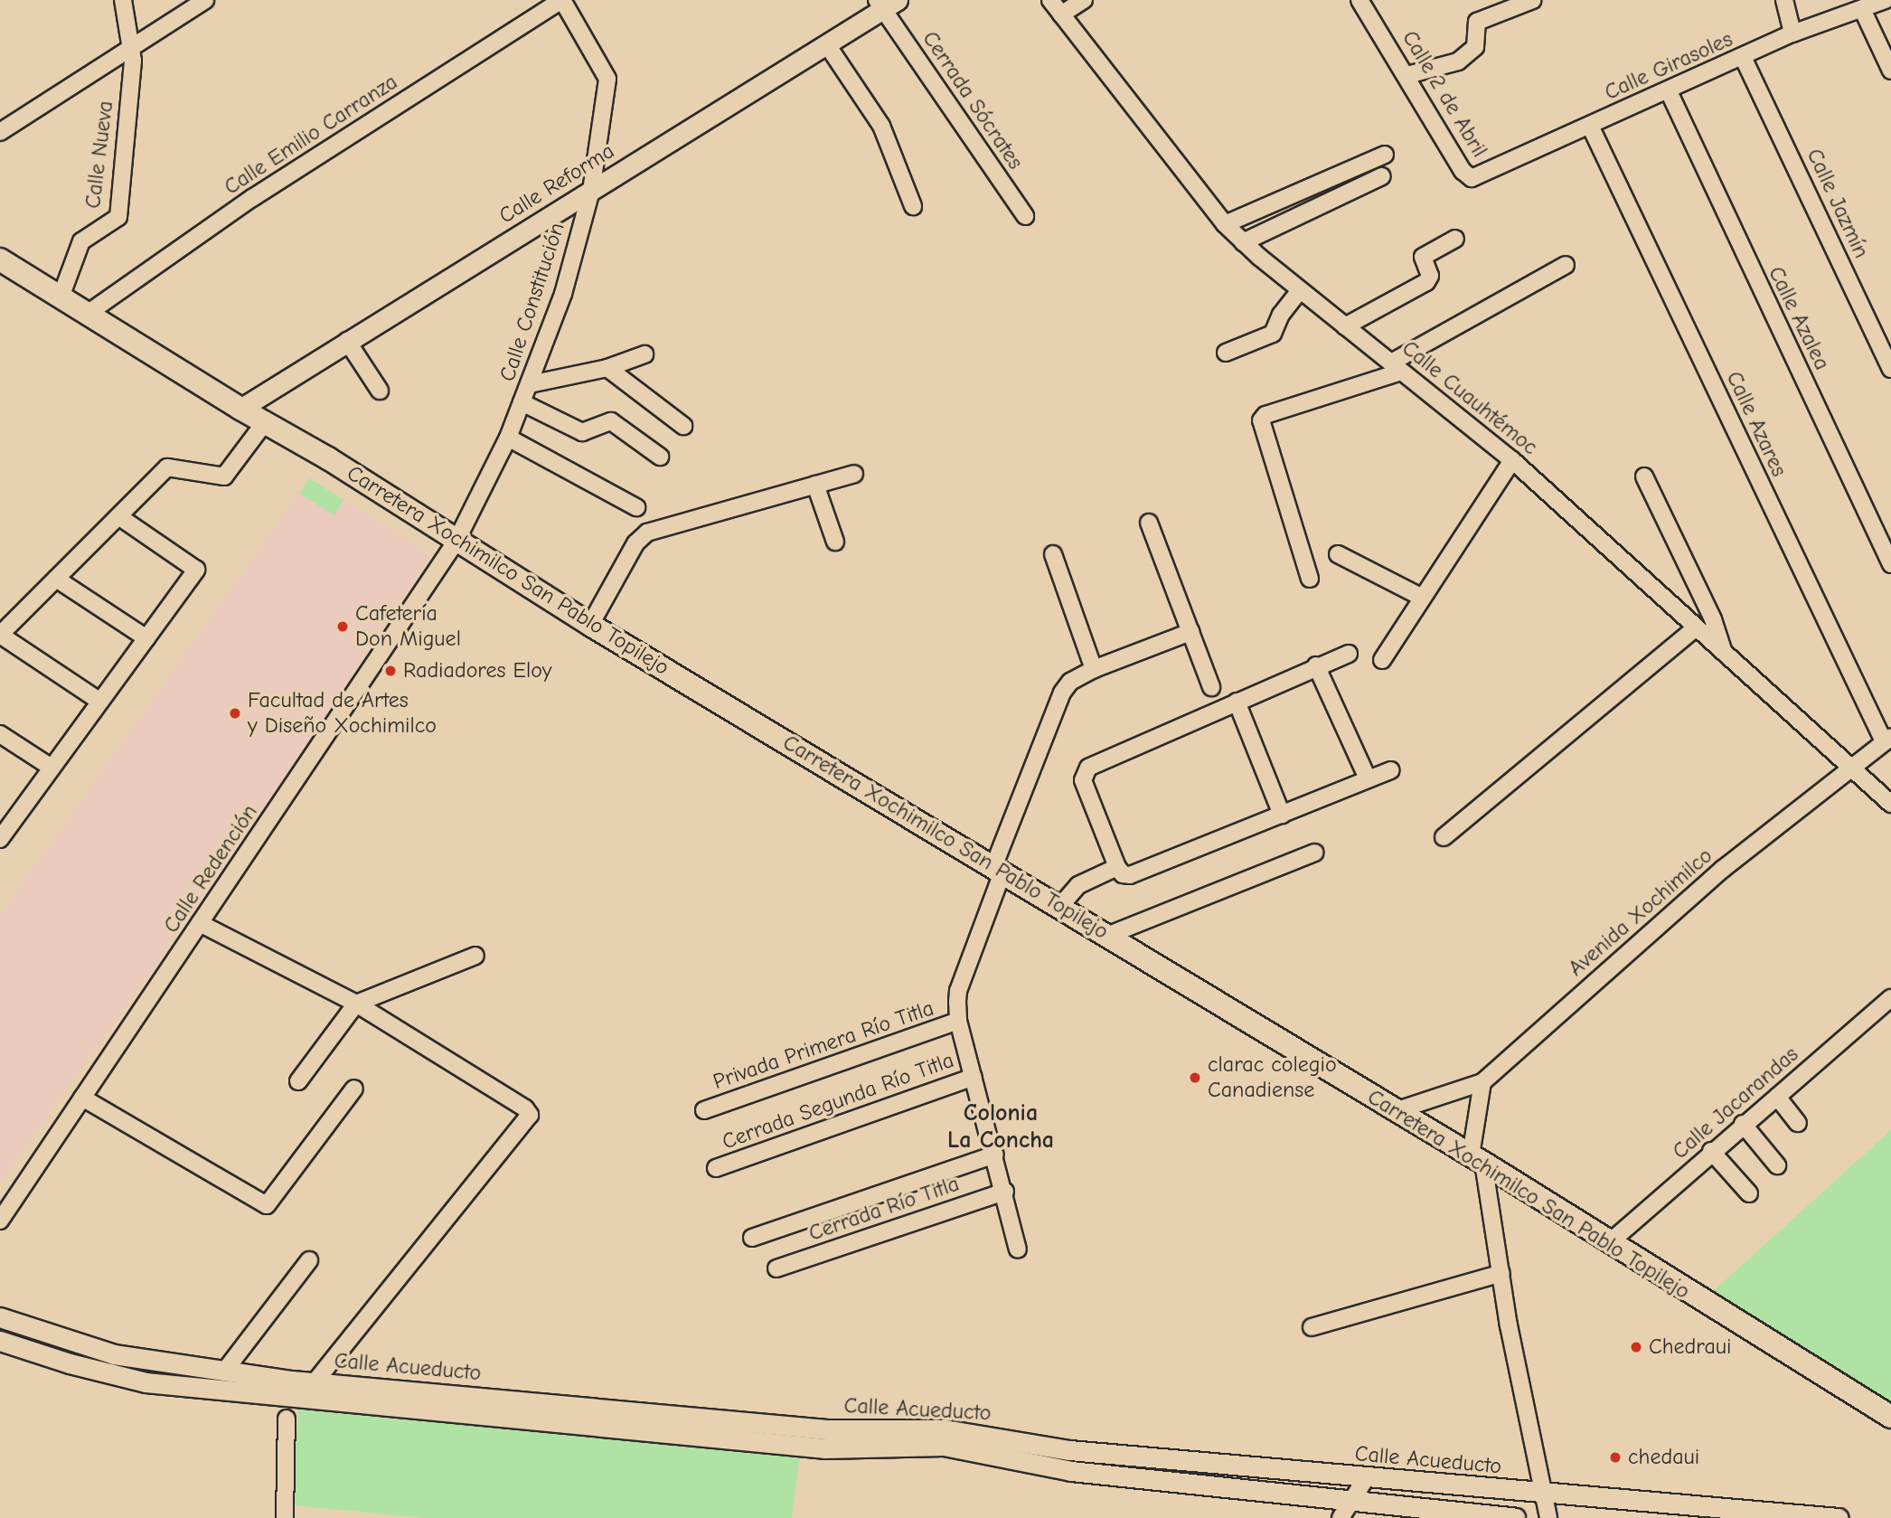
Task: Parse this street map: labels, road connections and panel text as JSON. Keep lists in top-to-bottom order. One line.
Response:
{"streets":{"main road":["Carretera Xochimilco San Pablo Topilejo"],"street":["Calle Girasoles","Calle 2 de Abril","Cerrada Sócrates","Calle Emilio Carranza","Calle Nueva","Calle Reforma","Calle Jazmín","Calle Constitución","Calle Azalea","Calle Cuauhtémoc","Calle Azares","Calle Redención","Avenida Xochimilco","Privada Primera Río Titla","Cerrada Segunda Río Titla","Calle Jacarandas","Cerrada Río Titla","Calle Acueducto"]},"crossings":[["Calle Girasoles","Calle 2 de Abril"],["Calle Girasoles","Calle Jazmín"],["Calle Girasoles","Calle Azalea"],["Calle Girasoles","Calle Azares"],["Cerrada Sócrates","Calle Reforma"],["Calle Emilio Carranza","Calle Constitución"],["Calle Emilio Carranza","Carretera Xochimilco San Pablo Topilejo"],["Calle Nueva","Carretera Xochimilco San Pablo Topilejo"],["Calle Reforma","Calle Constitución"],["Calle Reforma","Carretera Xochimilco San Pablo Topilejo"],["Calle Constitución","Carretera Xochimilco San Pablo Topilejo"],["Calle Constitución","Calle Redención"],["Calle Cuauhtémoc","Avenida Xochimilco"],["Calle Azares","Avenida Xochimilco"],["Carretera Xochimilco San Pablo Topilejo","Calle Redención"],["Carretera Xochimilco San Pablo Topilejo","Calle Jacarandas"]],"districts":["Colonia La Concha"],"places":["Cafetería Don Miguel","Radiadores Eloy","Facultad de Artes y Diseño Xochimilco","clarac colegio Canadiense","Chedraui","chedaui"]}
